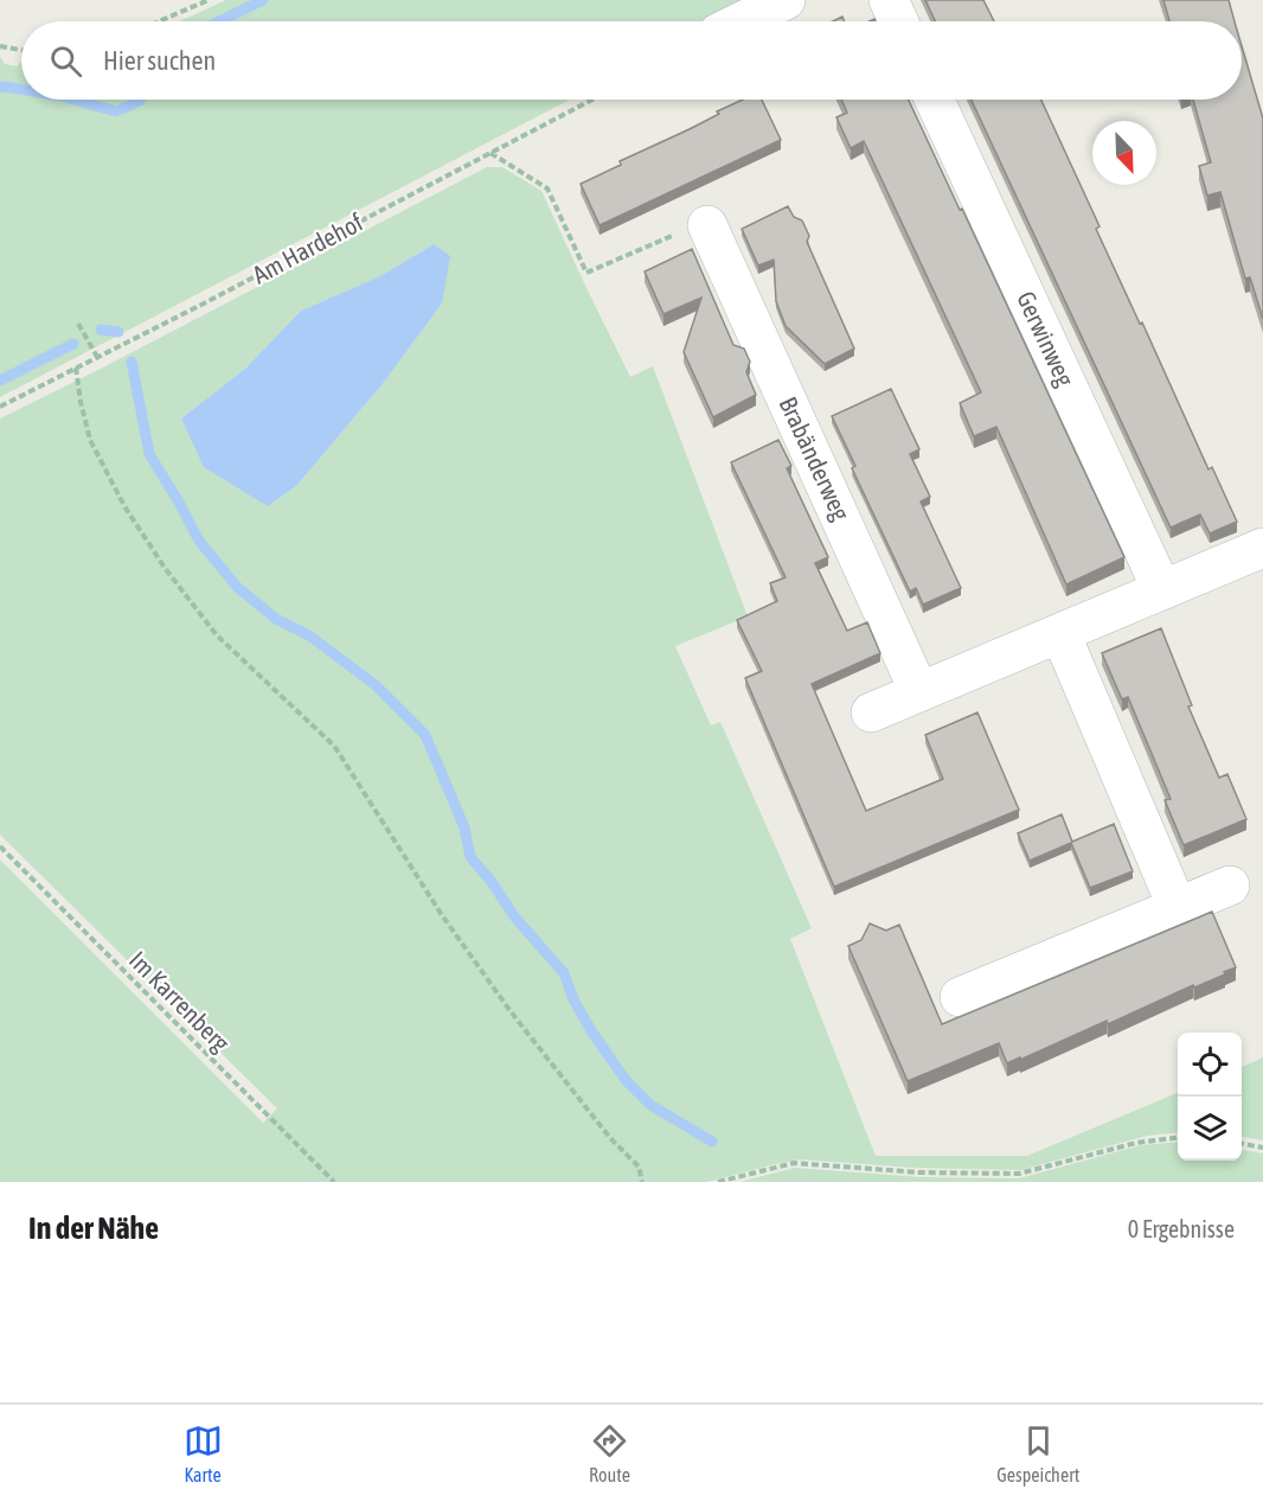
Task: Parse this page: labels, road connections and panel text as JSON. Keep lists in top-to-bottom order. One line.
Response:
{"streets":{"street":["Gerwinweg","Brabänderweg"],"path":["Am Hardehof","Im Karrenberg"]},"north":"bottom right","page":{"search":"Hier suchen","heading":["In der Nähe","0 Ergebnisse"],"nav":["Karte","Route","Gespeichert"]}}
